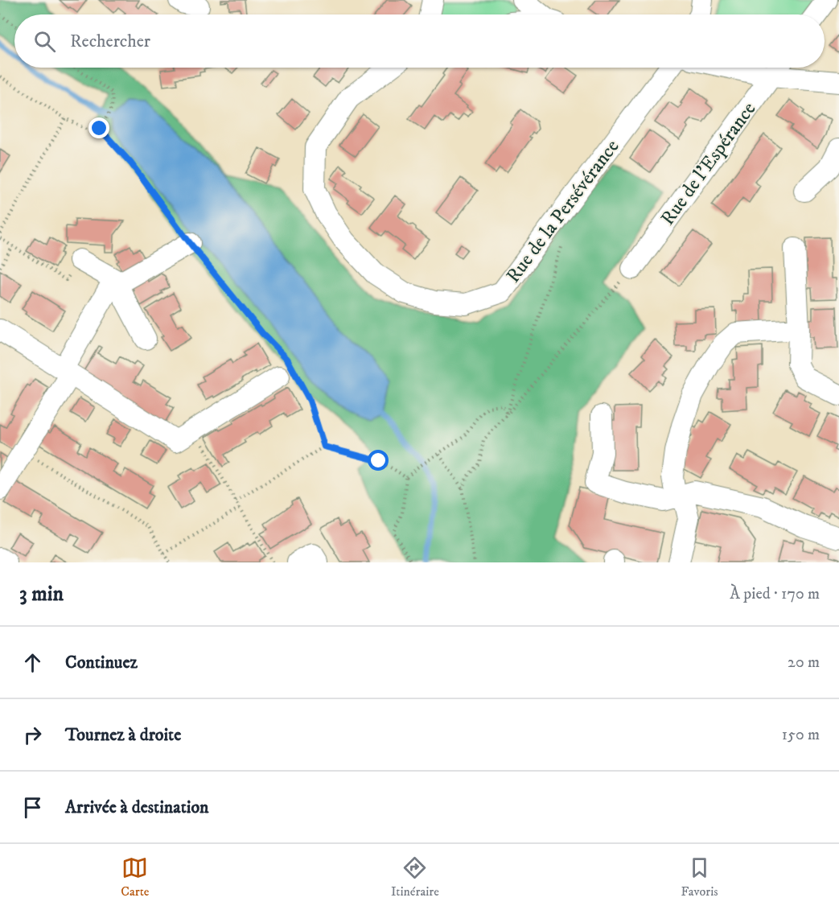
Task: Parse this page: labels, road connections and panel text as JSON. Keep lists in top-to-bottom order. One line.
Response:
{"streets":{"street":["Rue de l'Espérance","Rue de la Persévérance"]},"page":{"search":"Rechercher","heading":["3 min","À pied · 170 m"],"list":[["Continuez","20 m"],["Tournez à droite","150 m"],"Arrivée à destination"],"nav":["Carte","Itinéraire","Favoris"]}}
